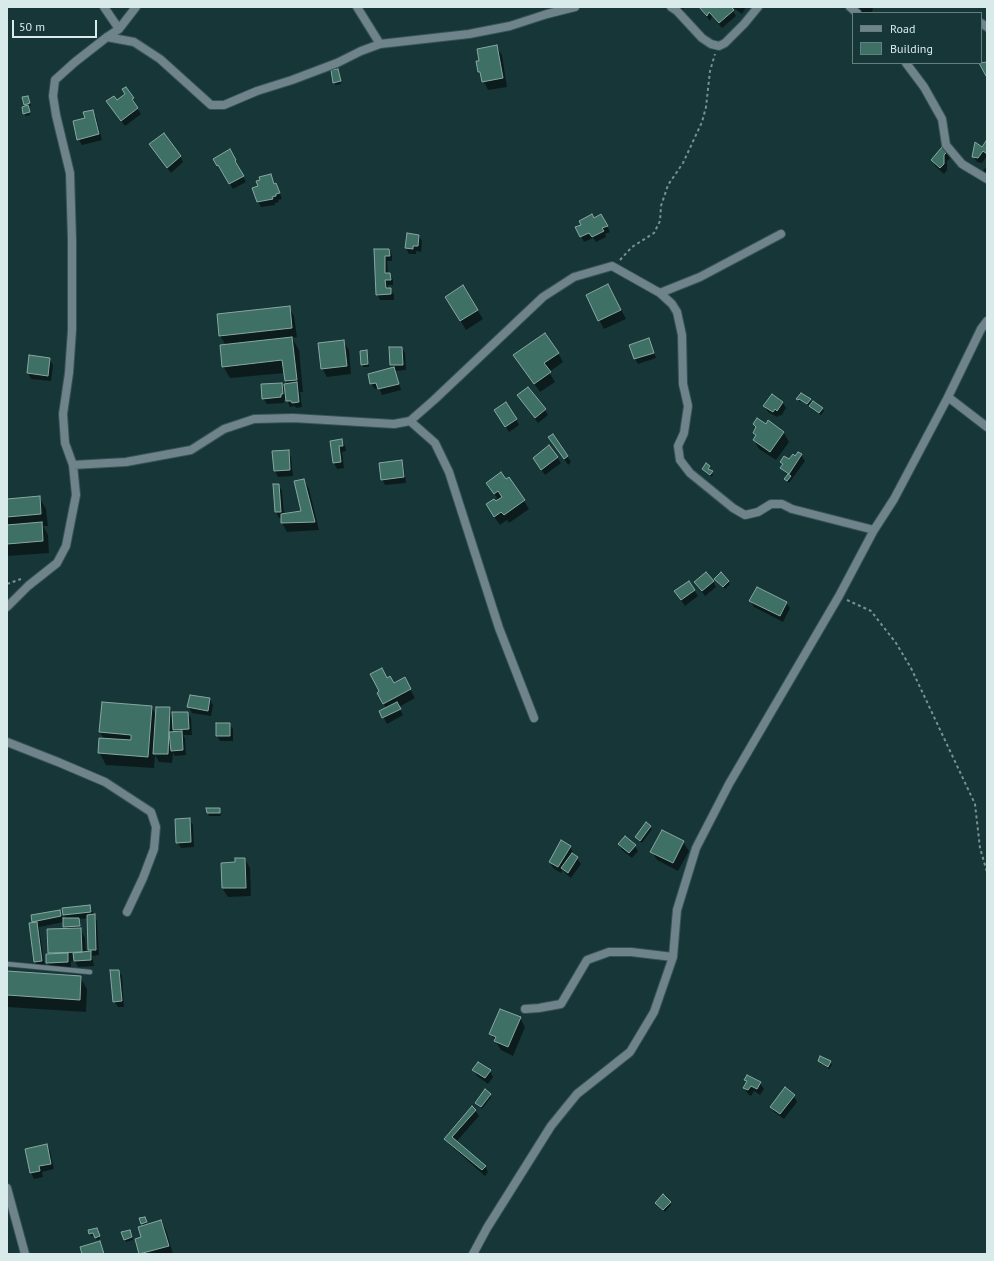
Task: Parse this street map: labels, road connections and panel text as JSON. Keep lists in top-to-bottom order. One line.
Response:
{"legend":["Road","Building"],"scale_bar":"50 m"}
